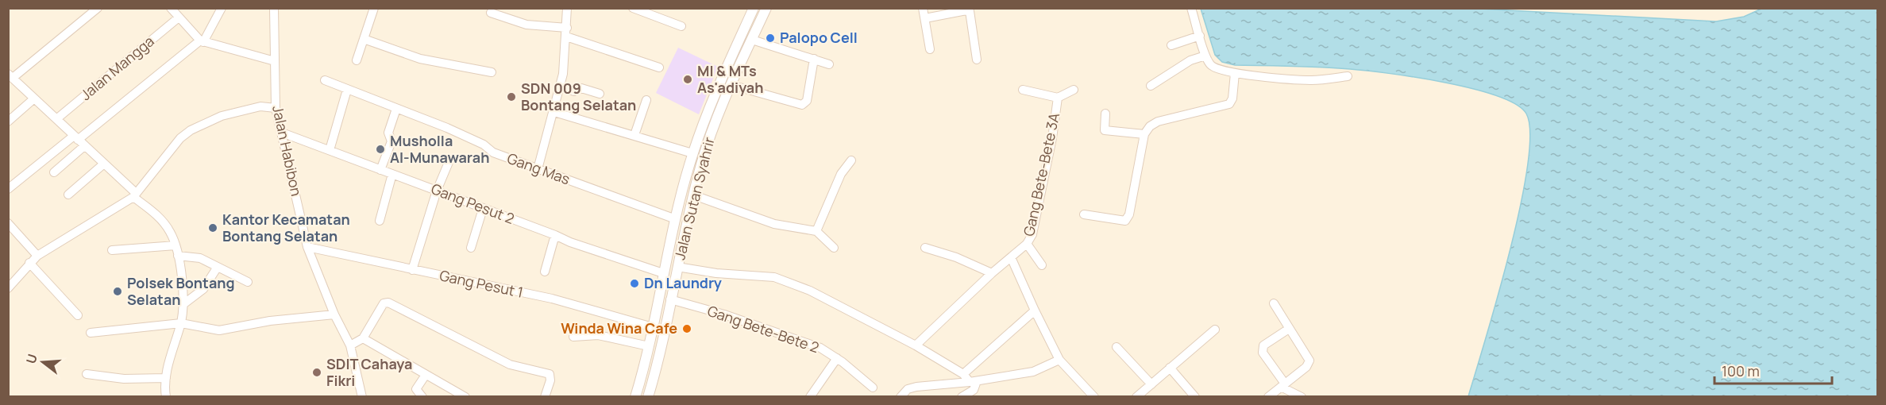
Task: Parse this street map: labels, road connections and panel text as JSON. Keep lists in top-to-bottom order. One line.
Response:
{"streets":{"street":["Jalan Mangga","Jalan Habibon","Gang Mas","Gang Bete-Bete 3A","Jalan Sutan Syahrir","Gang Pesut 2","Gang Pesut 1","Gang Bete-Bete 2"]},"crossings":[["Jalan Habibon","Gang Pesut 2"],["Jalan Habibon","Gang Pesut 1"],["Gang Mas","Jalan Sutan Syahrir"],["Jalan Sutan Syahrir","Gang Pesut 2"],["Jalan Sutan Syahrir","Gang Pesut 1"],["Jalan Sutan Syahrir","Gang Bete-Bete 2"]],"places":["Palopo Cell","MI & MTs As'adiyah","SDN 009 Bontang Selatan","Musholla Al-Munawarah","Kantor Kecamatan Bontang Selatan","Dn Laundry","Polsek Bontang Selatan","Winda Wina Cafe","SDIT Cahaya Fikri"],"scale_bar":"100 m","north":"left"}
